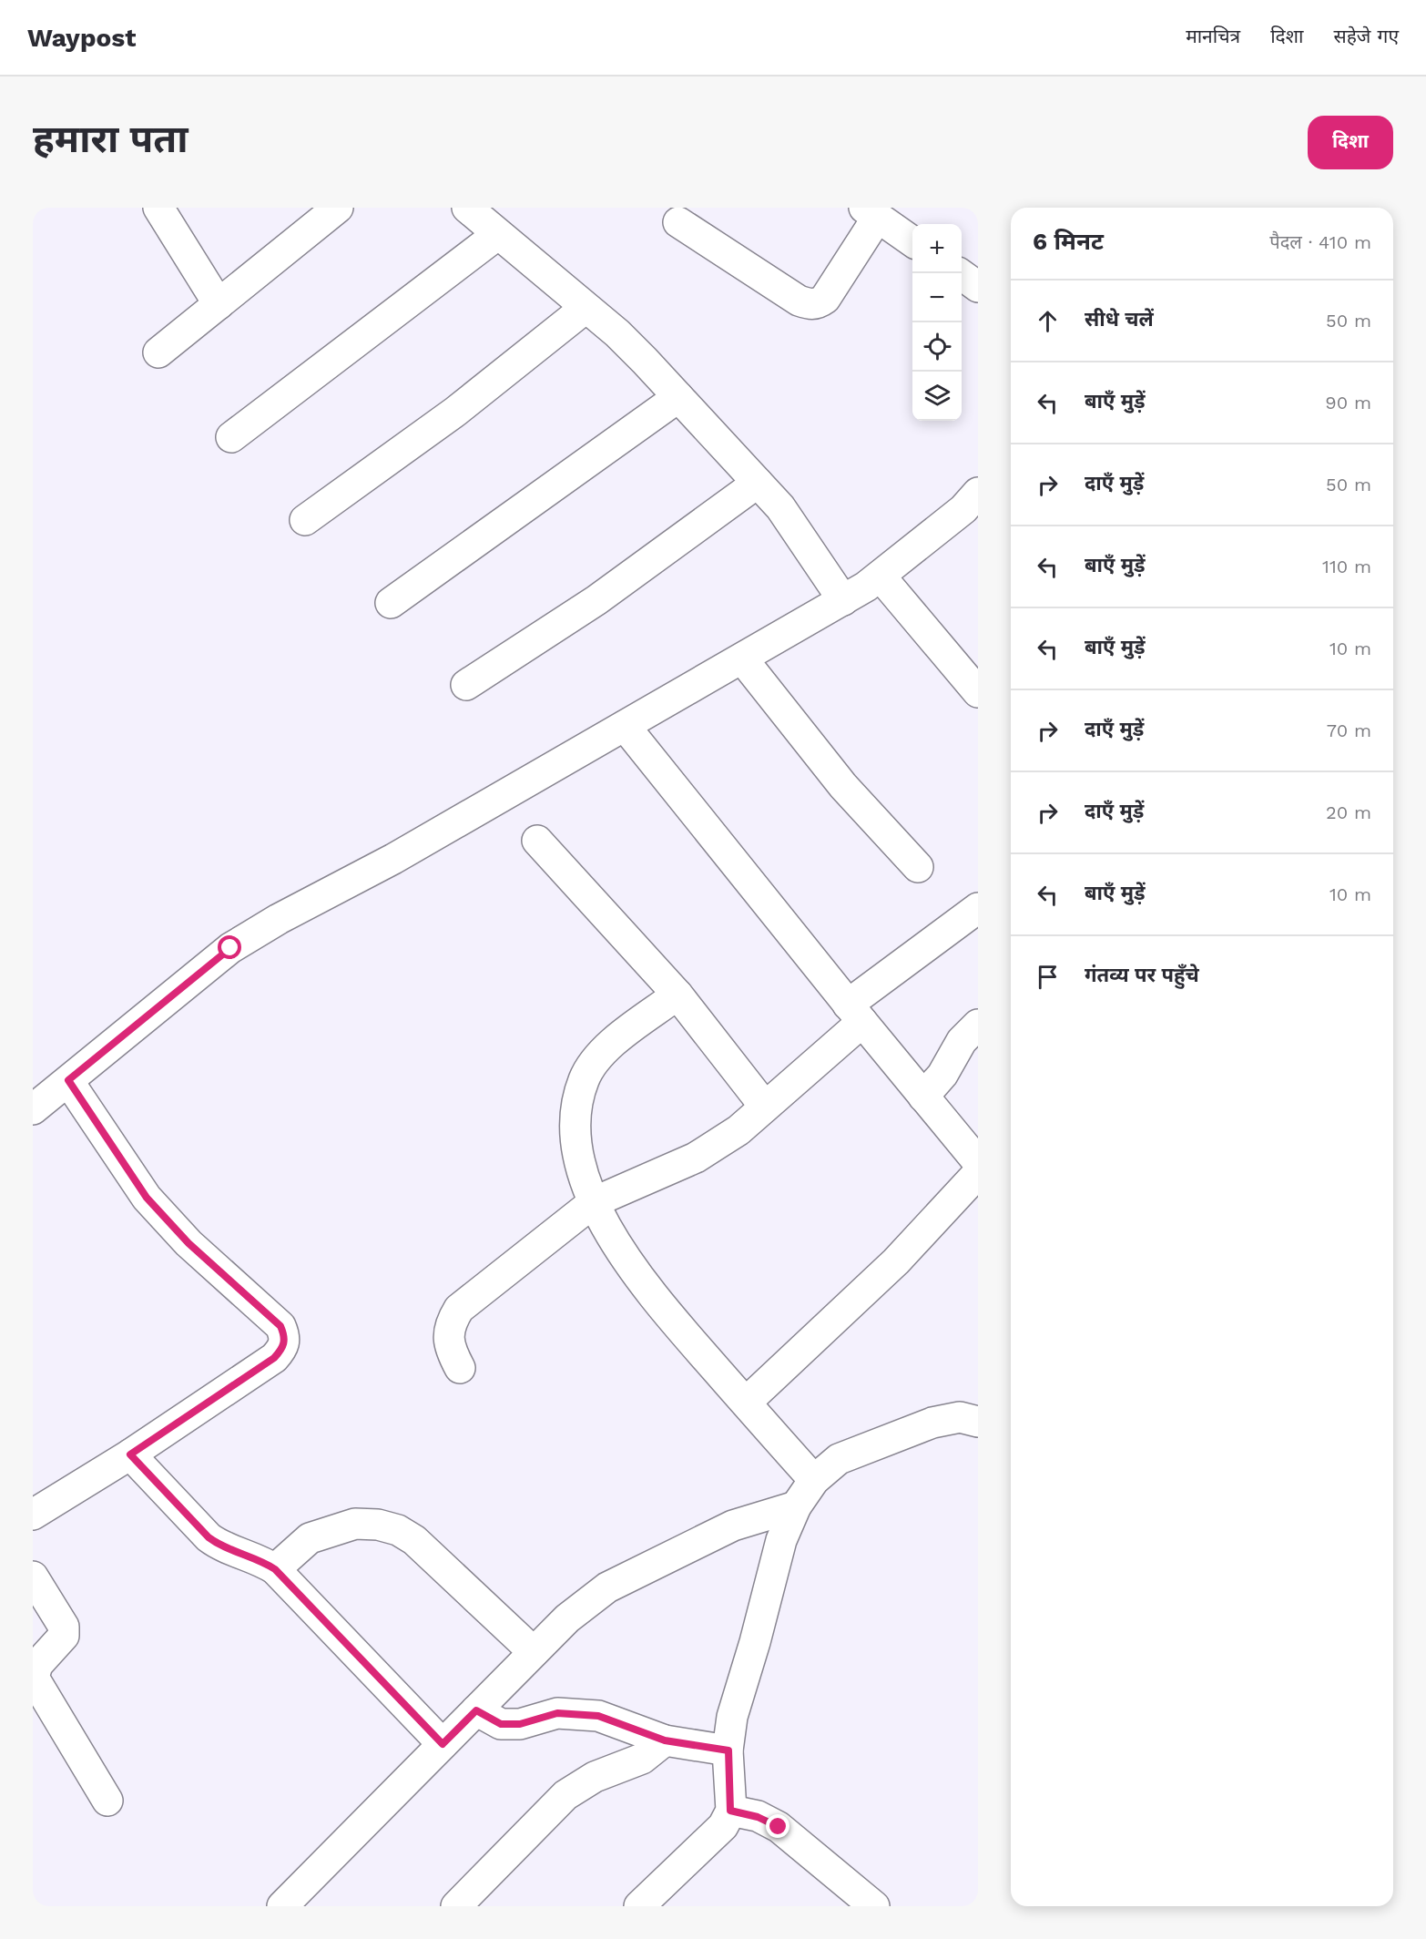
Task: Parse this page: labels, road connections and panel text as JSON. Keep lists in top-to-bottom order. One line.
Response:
{"page":{"header":"Waypost","nav":["मानचित्र","दिशा","सहेजे गए"],"buttons":"दिशा","title":"हमारा पता","heading":["6 मिनट","पैदल · 410 m"],"map_buttons":["+","−"],"list":[["सीधे चलें","50 m"],["बाएँ मुड़ें","90 m"],["दाएँ मुड़ें","50 m"],["बाएँ मुड़ें","110 m"],["बाएँ मुड़ें","10 m"],["दाएँ मुड़ें","70 m"],["दाएँ मुड़ें","20 m"],["बाएँ मुड़ें","10 m"],"गंतव्य पर पहुँचे"]}}
